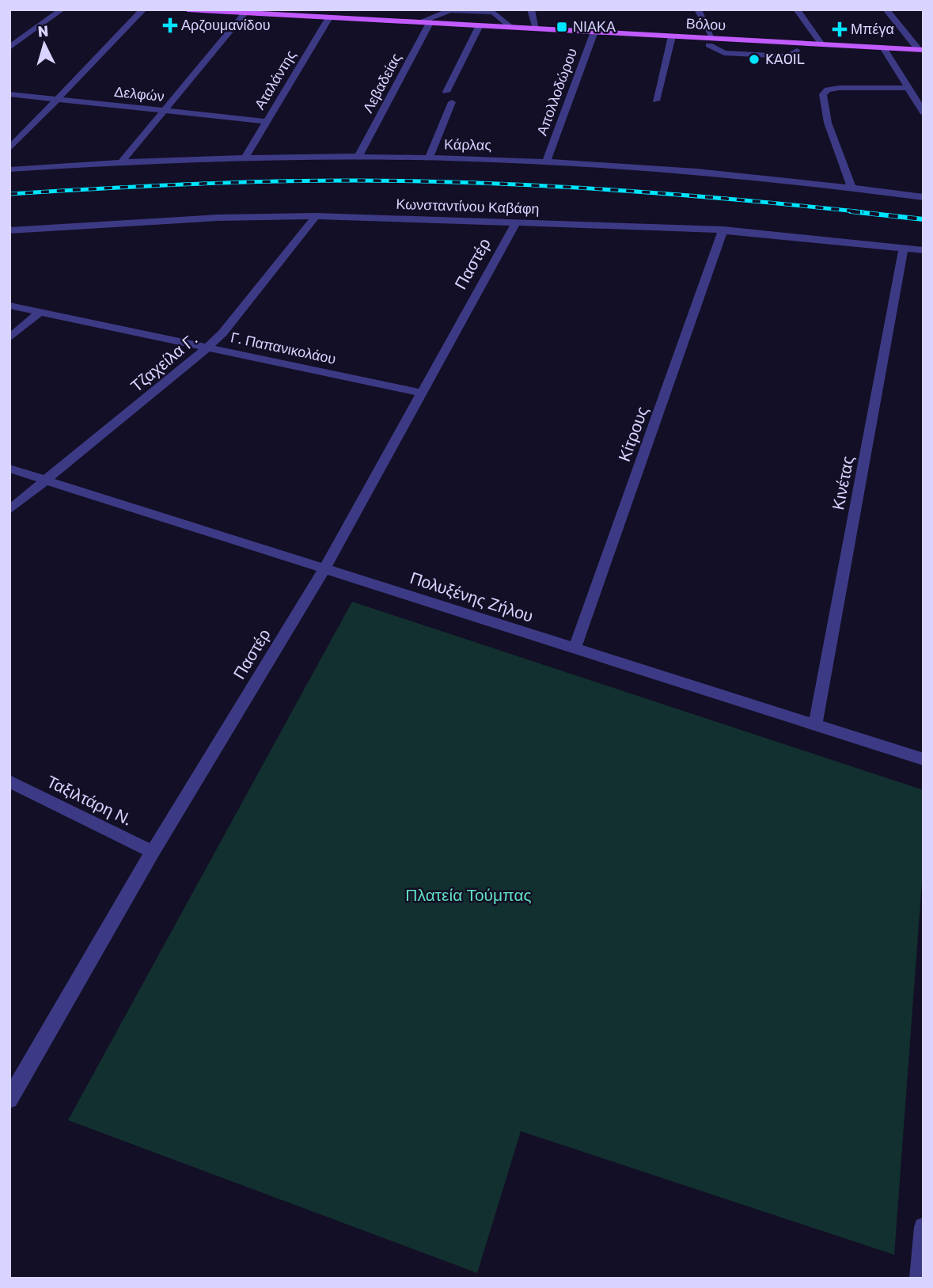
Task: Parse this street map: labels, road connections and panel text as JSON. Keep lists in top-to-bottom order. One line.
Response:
{"streets":{"main road":["Βόλου"],"street":["Αταλάντης","Λεβαδείας","Απολλοδώρου","Δελφών","Κάρλας","Κωνσταντίνου Καβάφη","Παστέρ","Γ. Παπανικολάου","Τζαχείλα Γ.","Κίτρους","Κινέτας","Πολυξένης Ζήλου","Ταξιλτάρη Ν."]},"crossings":[["Βόλου","Αταλάντης"],["Βόλου","Λεβαδείας"],["Βόλου","Απολλοδώρου"],["Αταλάντης","Δελφών"],["Αταλάντης","Κάρλας"],["Λεβαδείας","Κάρλας"],["Απολλοδώρου","Κάρλας"],["Κωνσταντίνου Καβάφη","Παστέρ"],["Κωνσταντίνου Καβάφη","Τζαχείλα Γ."],["Κωνσταντίνου Καβάφη","Κίτρους"],["Κωνσταντίνου Καβάφη","Κινέτας"],["Παστέρ","Γ. Παπανικολάου"],["Παστέρ","Πολυξένης Ζήλου"],["Παστέρ","Ταξιλτάρη Ν."],["Γ. Παπανικολάου","Τζαχείλα Γ."],["Τζαχείλα Γ.","Πολυξένης Ζήλου"],["Κίτρους","Πολυξένης Ζήλου"],["Κινέτας","Πολυξένης Ζήλου"]],"parks":["Πλατεία Τούμπας"],"places":{"health":["Αρζουμανίδου","Μπέγα"],"transit":["ΝΙΑΚΑ"],"other":["KAOIL"]},"north":"top"}
